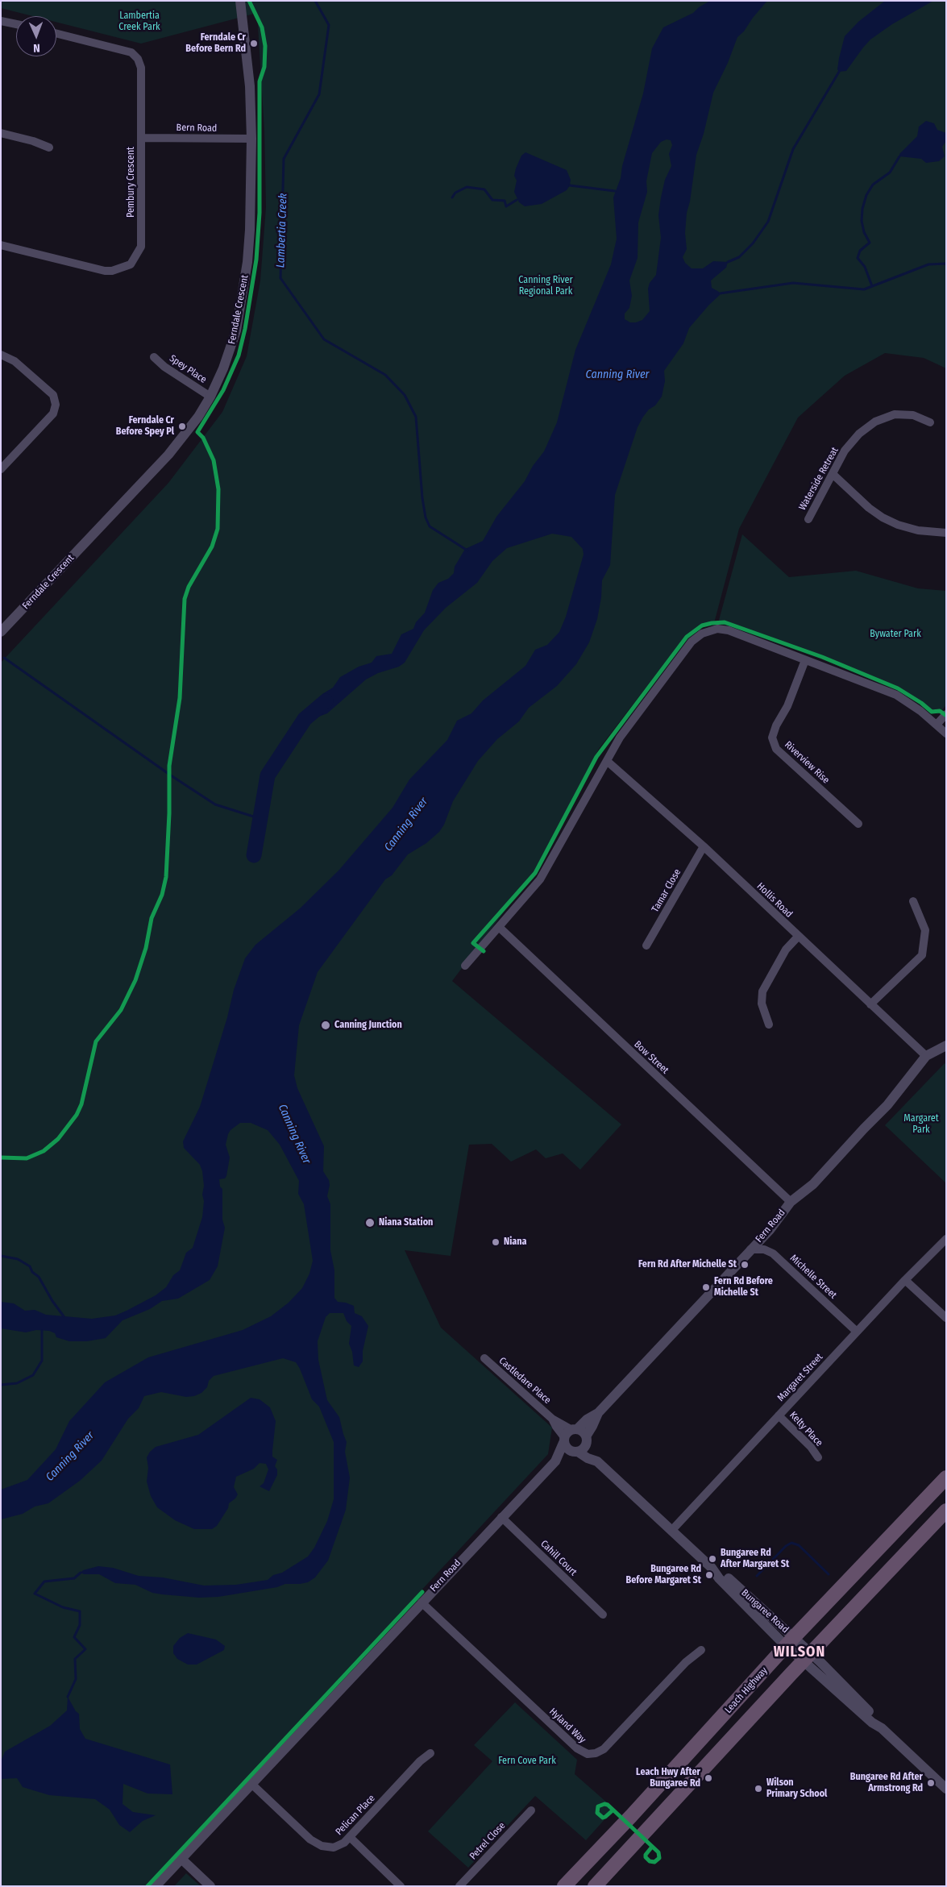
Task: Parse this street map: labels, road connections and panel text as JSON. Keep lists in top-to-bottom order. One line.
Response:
{"streets":{"highway":["Leach Highway"],"street":["Bern Road","Pembury Crescent","Ferndale Crescent","Spey Place","Waterside Retreat","Riverview Rise","Tamar Close","Hollis Road","Bow Street","Fern Road","Michelle Street","Margaret Street","Castledare Place","Kelty Place","Cahill Court","Bungaree Road","Hyland Way","Pelican Place","Petrel Close"]},"crossings":[["Bern Road","Pembury Crescent"],["Bern Road","Ferndale Crescent"],["Ferndale Crescent","Spey Place"],["Tamar Close","Hollis Road"],["Hollis Road","Fern Road"],["Bow Street","Fern Road"],["Fern Road","Michelle Street"],["Fern Road","Castledare Place"],["Fern Road","Cahill Court"],["Fern Road","Bungaree Road"],["Fern Road","Hyland Way"],["Fern Road","Pelican Place"],["Michelle Street","Margaret Street"],["Margaret Street","Kelty Place"],["Margaret Street","Bungaree Road"],["Castledare Place","Bungaree Road"],["Bungaree Road","Leach Highway"]],"districts":["WILSON"],"water":["Lambertia Creek","Canning River"],"parks":["Lambertia Creek Park","Canning River Regional Park","Bywater Park","Margaret Park","Fern Cove Park"],"places":["Ferndale Cr Before Bern Rd","Ferndale Cr Before Spey Pl","Canning Junction","Niana Station","Niana","Fern Rd After Michelle St","Fern Rd Before Michelle St","Bungaree Rd After Margaret St","Bungaree Rd Before Margaret St","Leach Hwy After Bungaree Rd","Bungaree Rd After Armstrong Rd","Wilson Primary School"],"north":"bottom"}
